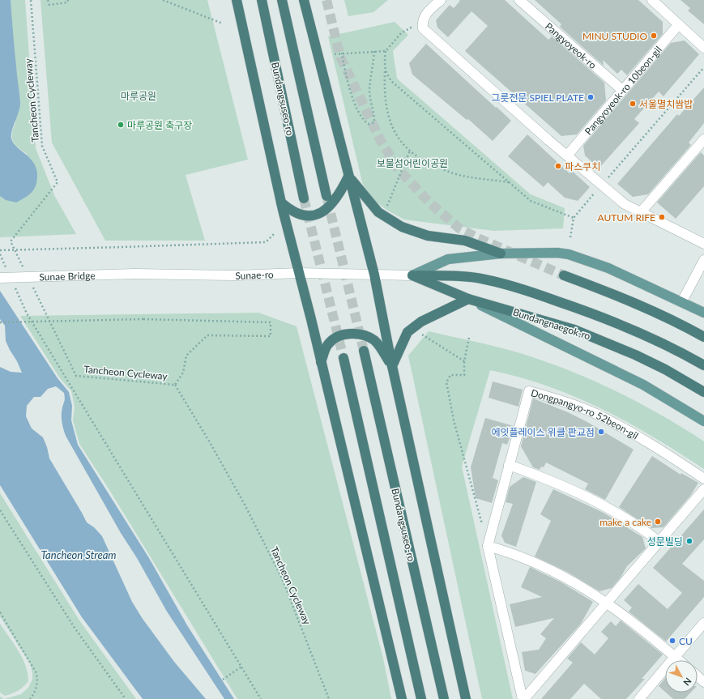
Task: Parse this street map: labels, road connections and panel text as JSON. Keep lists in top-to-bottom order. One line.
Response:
{"streets":{"highway":["Bundangsuseo-ro","Bundangnaegok-ro"],"street":["Pangyoyeok-ro","Pangyoyeok-ro 10beon-gil","Sunae-ro","Sunae Bridge","Dongpangyo-ro 52beon-gil"],"path":["Tancheon Cycleway"]},"crossings":[["Pangyoyeok-ro","Pangyoyeok-ro 10beon-gil"],["Sunae-ro","Sunae Bridge"],["Sunae-ro","Bundangnaegok-ro"]],"water":["Tancheon Stream"],"parks":["마루공원","보물섬어린이공원"],"places":["MINU STUDIO","그릇전문 SPIEL PLATE","서울멸치쌈밥","마루공원 축구장","파스쿠치","AUTUM RIFE","에잇플레이스 위클 판교점","make a cake","성문빌딩","CU"],"north":"bottom right"}
